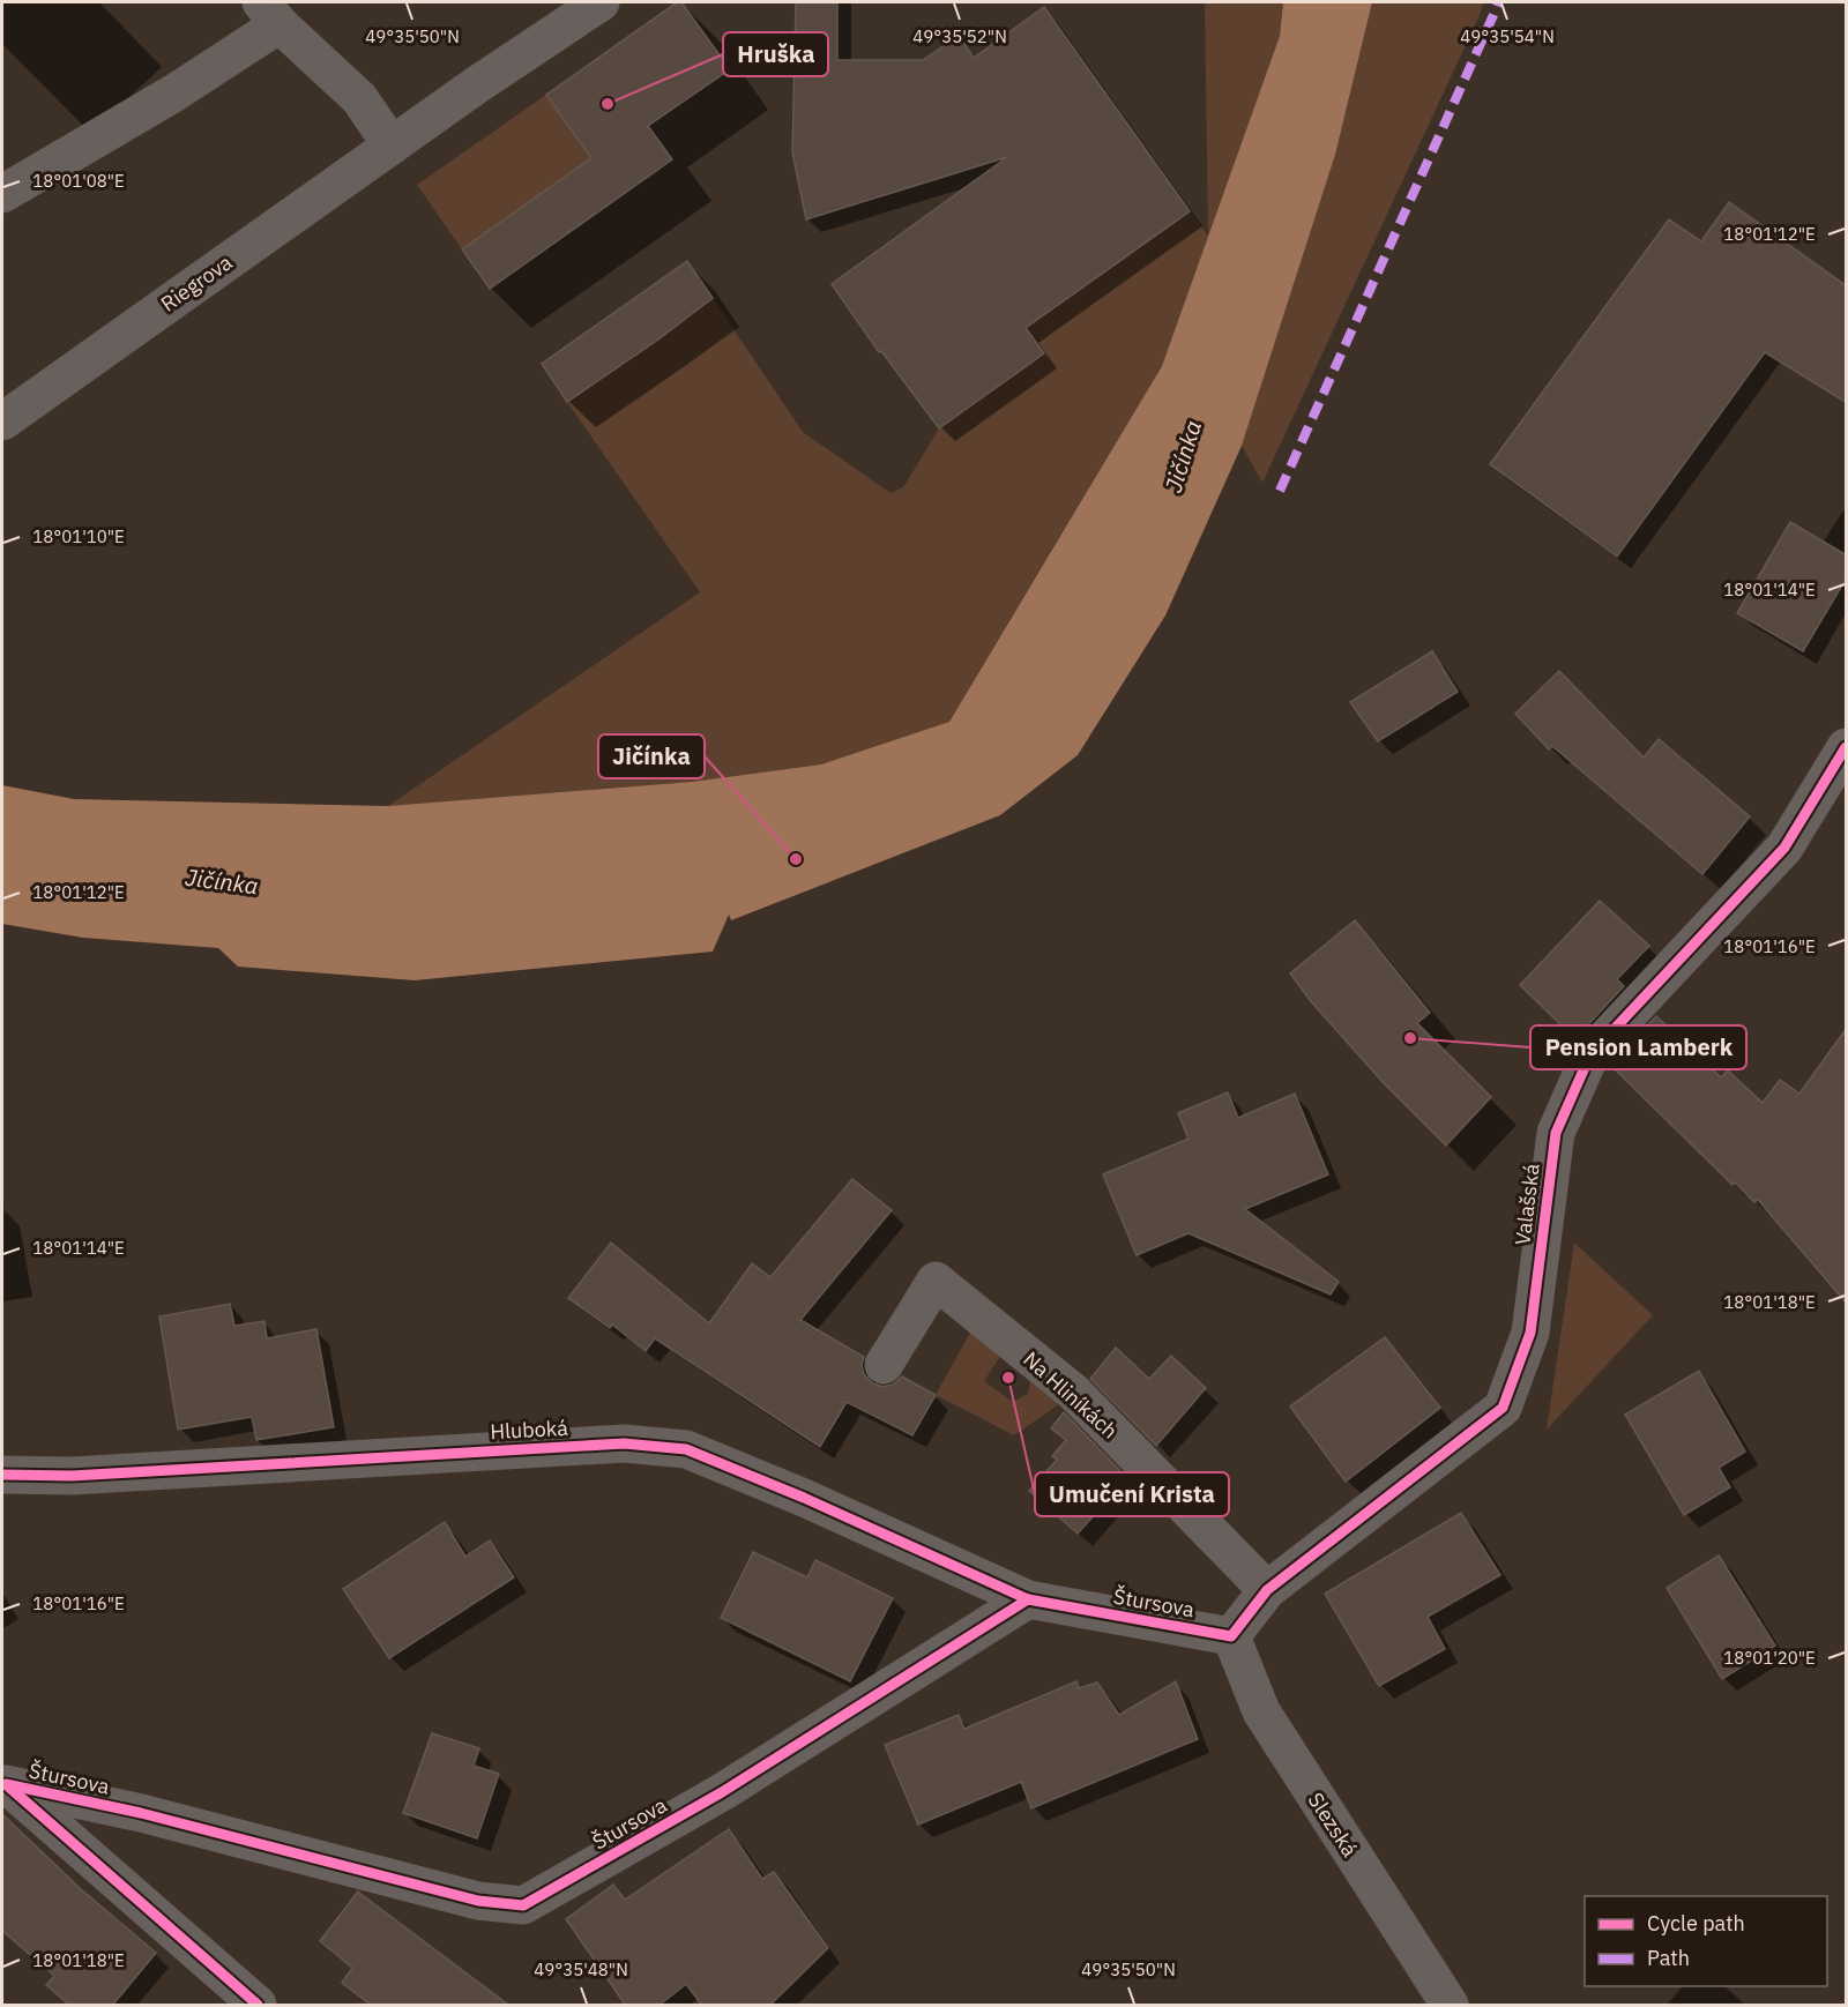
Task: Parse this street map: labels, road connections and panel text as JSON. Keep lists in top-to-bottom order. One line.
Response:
{"streets":{"street":["Riegrova","Valašská","Na Hliníkách","Hluboká","Štursova","Slezská"]},"crossings":[["Valašská","Na Hliníkách"],["Valašská","Štursova"],["Valašská","Slezská"],["Hluboká","Štursova"],["Štursova","Slezská"]],"water":["Jičínka"],"places":["Hruška","Jičínka","Pension Lamberk","Umučení Krista"],"legend":["Cycle path","Path"],"coordinates":["49°35'50\"N","49°35'52\"N","49°35'54\"N","18°01'08\"E","18°01'12\"E","18°01'10\"E","18°01'14\"E","18°01'16\"E","18°01'18\"E","18°01'20\"E","49°35'48\"N"]}
